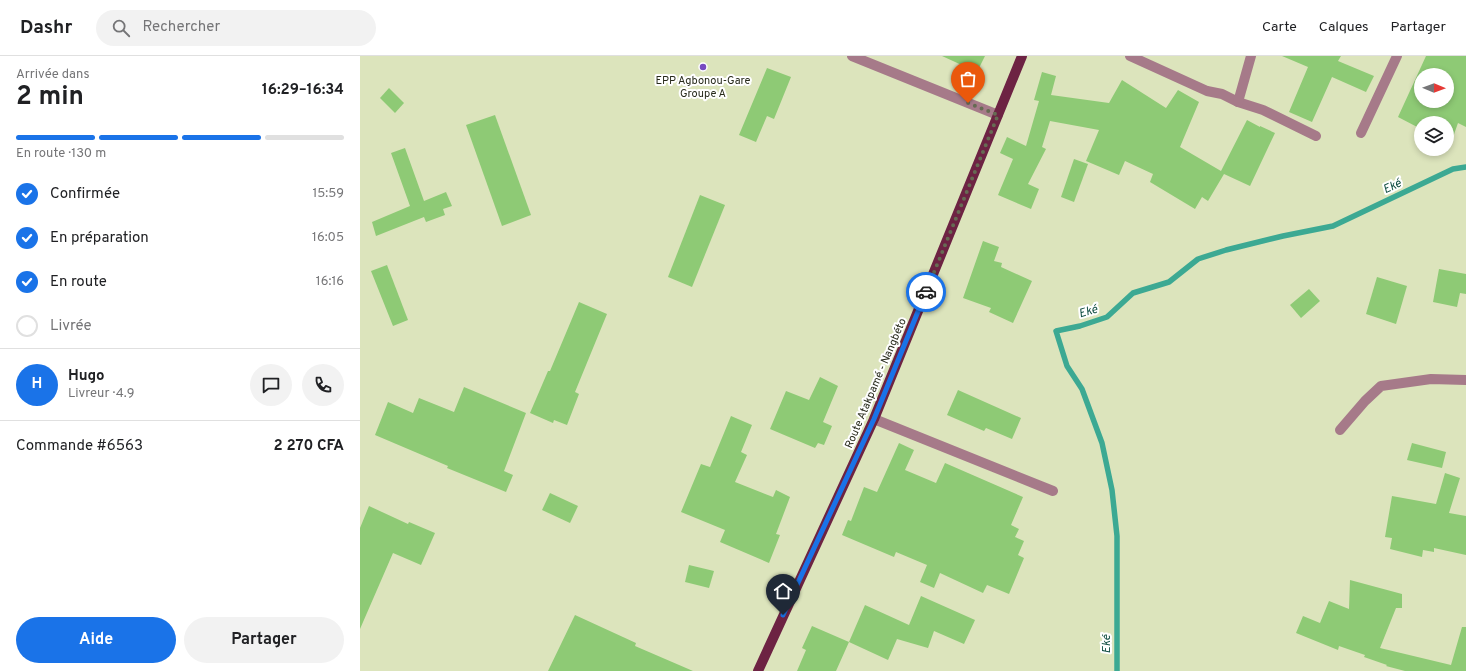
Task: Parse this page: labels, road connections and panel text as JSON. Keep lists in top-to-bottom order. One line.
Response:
{"streets":{"main road":["Route Atakpamé - Nangbéto"]},"water":["Eké"],"places":["EPP Agbonou-Gare Groupe A"],"north":"right","page":{"header":"Dashr","search":"Rechercher","nav":["Carte","Calques","Partager"],"heading":["2 min","Arrivée dans","16:29–16:34"],"panel":["Hugo","Livreur · 4.9","Commande #6563","2 270 CFA"],"bar":"En route · 130 m","list":[["Confirmée","15:59"],["En préparation","16:05"],["En route","16:16"],"Livrée"],"round":"H","buttons":["Aide","Partager"]}}
